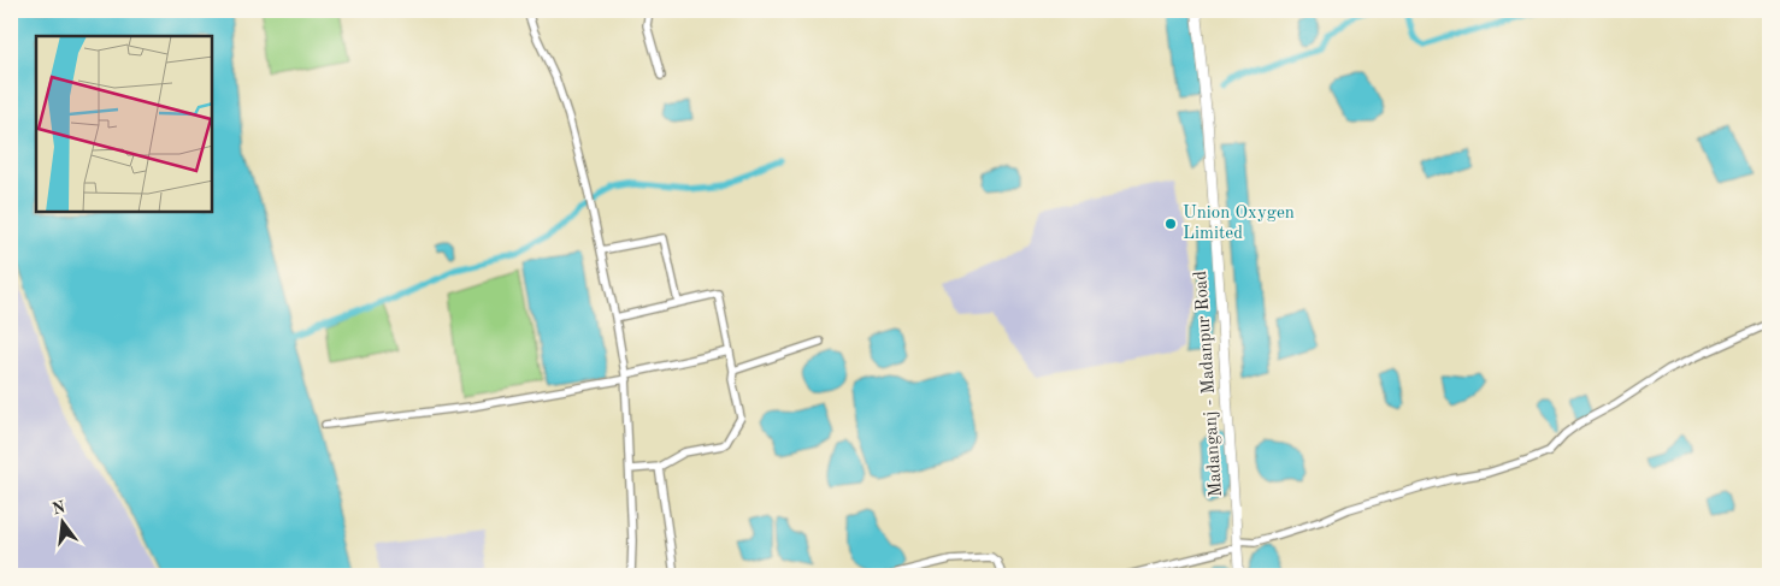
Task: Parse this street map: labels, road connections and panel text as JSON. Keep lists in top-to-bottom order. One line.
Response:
{"streets":{"main road":["Madanganj - Madanpur Road"]},"places":["Union Oxygen Limited"],"north":"top"}
